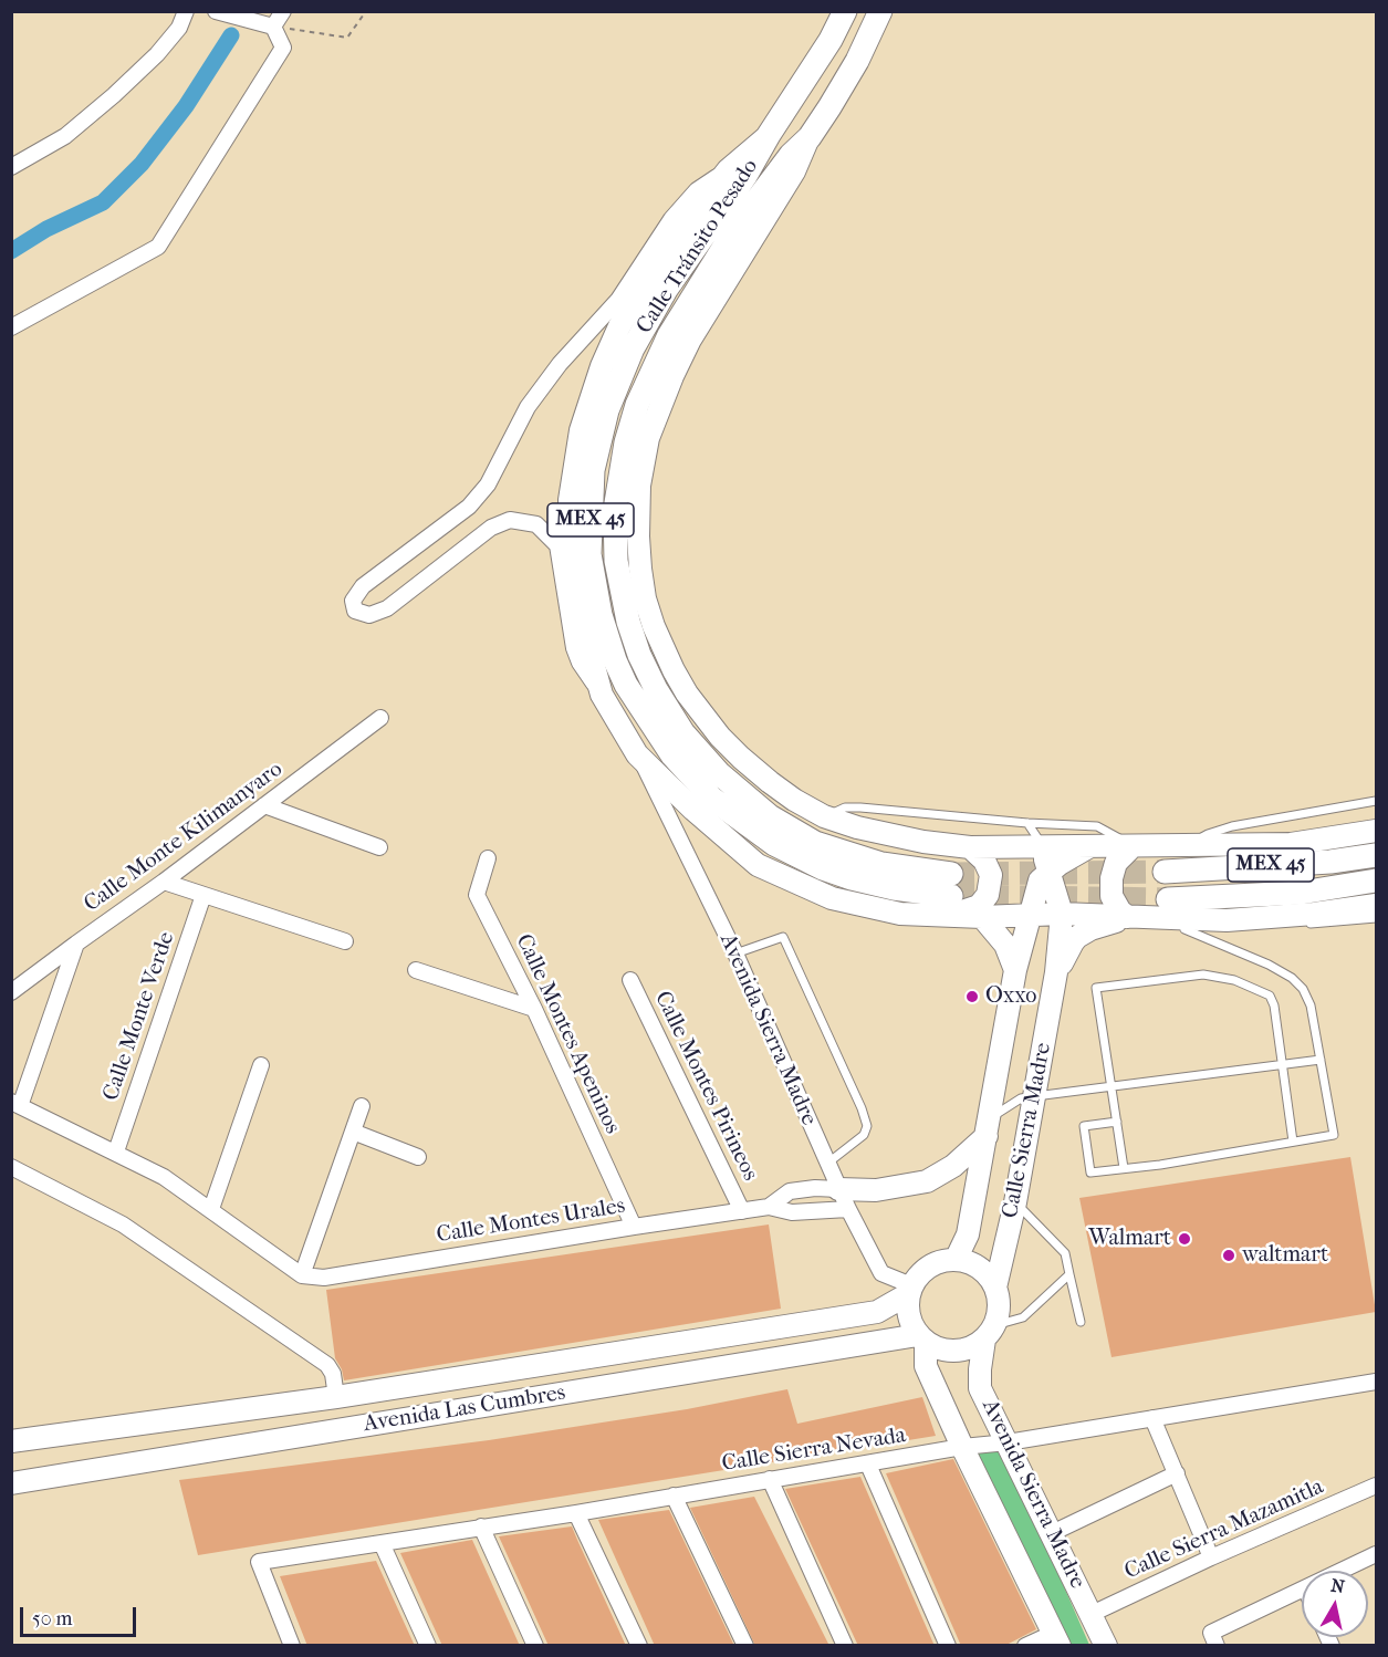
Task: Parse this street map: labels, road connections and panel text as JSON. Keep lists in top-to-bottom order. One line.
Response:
{"streets":{"main road":["Calle Tránsito Pesado","MEX 45"],"street":["Calle Monte Kilimanyaro","Calle Monte Verde","Avenida Sierra Madre","Calle Montes Apeninos","Calle Montes Pirineos","Calle Sierra Madre","Calle Montes Urales","Avenida Las Cumbres","Calle Sierra Nevada","Calle Sierra Mazamitla"]},"crossings":[["Avenida Sierra Madre","Calle Sierra Madre"],["Avenida Sierra Madre","Calle Montes Urales"],["Avenida Sierra Madre","Avenida Las Cumbres"],["Avenida Sierra Madre","Calle Sierra Nevada"],["Avenida Sierra Madre","Calle Sierra Mazamitla"],["Calle Montes Apeninos","Calle Montes Urales"],["Calle Montes Pirineos","Calle Montes Urales"],["Calle Sierra Madre","Avenida Las Cumbres"]],"places":["Oxxo","Walmart","waltmart"],"scale_bar":"50 m","north":"top"}
